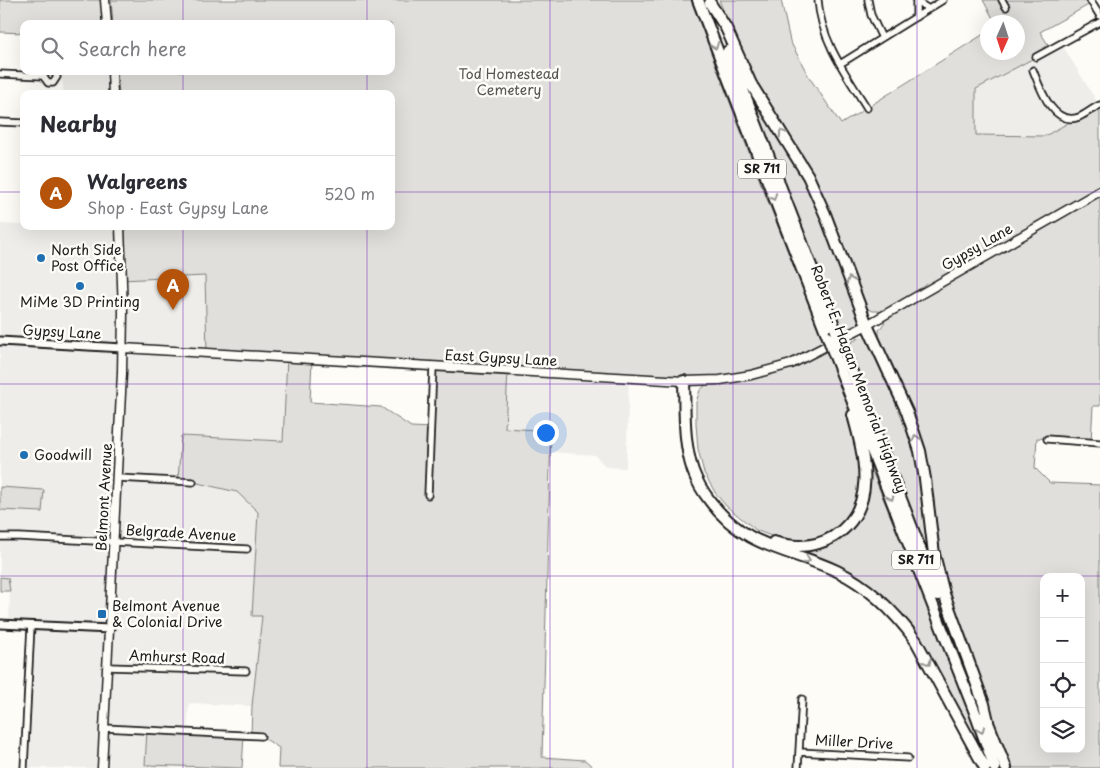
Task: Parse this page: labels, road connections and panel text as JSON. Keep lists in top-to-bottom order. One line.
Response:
{"streets":{"highway":["SR 711","Robert E. Hagan Memorial Highway"],"main road":["Gypsy Lane","East Gypsy Lane","Belmont Avenue"],"street":["Belgrade Avenue","Amhurst Road","Miller Drive"]},"crossings":[["Gypsy Lane","East Gypsy Lane"],["Gypsy Lane","Belmont Avenue"],["East Gypsy Lane","Belmont Avenue"],["Belmont Avenue","Belgrade Avenue"],["Belmont Avenue","Amhurst Road"]],"parks":["Tod Homestead Cemetery"],"places":{"other":["North Side Post Office","MiMe 3D Printing","Goodwill"],"transit":["Belmont Avenue & Colonial Drive"]},"north":"bottom","page":{"search":"Search here","heading":"Nearby","list":[{"mark":"A","name":"Walgreens","note":"Shop · East Gypsy Lane","value":"520 m"}],"pins":"A","map_buttons":["+","−"]}}
